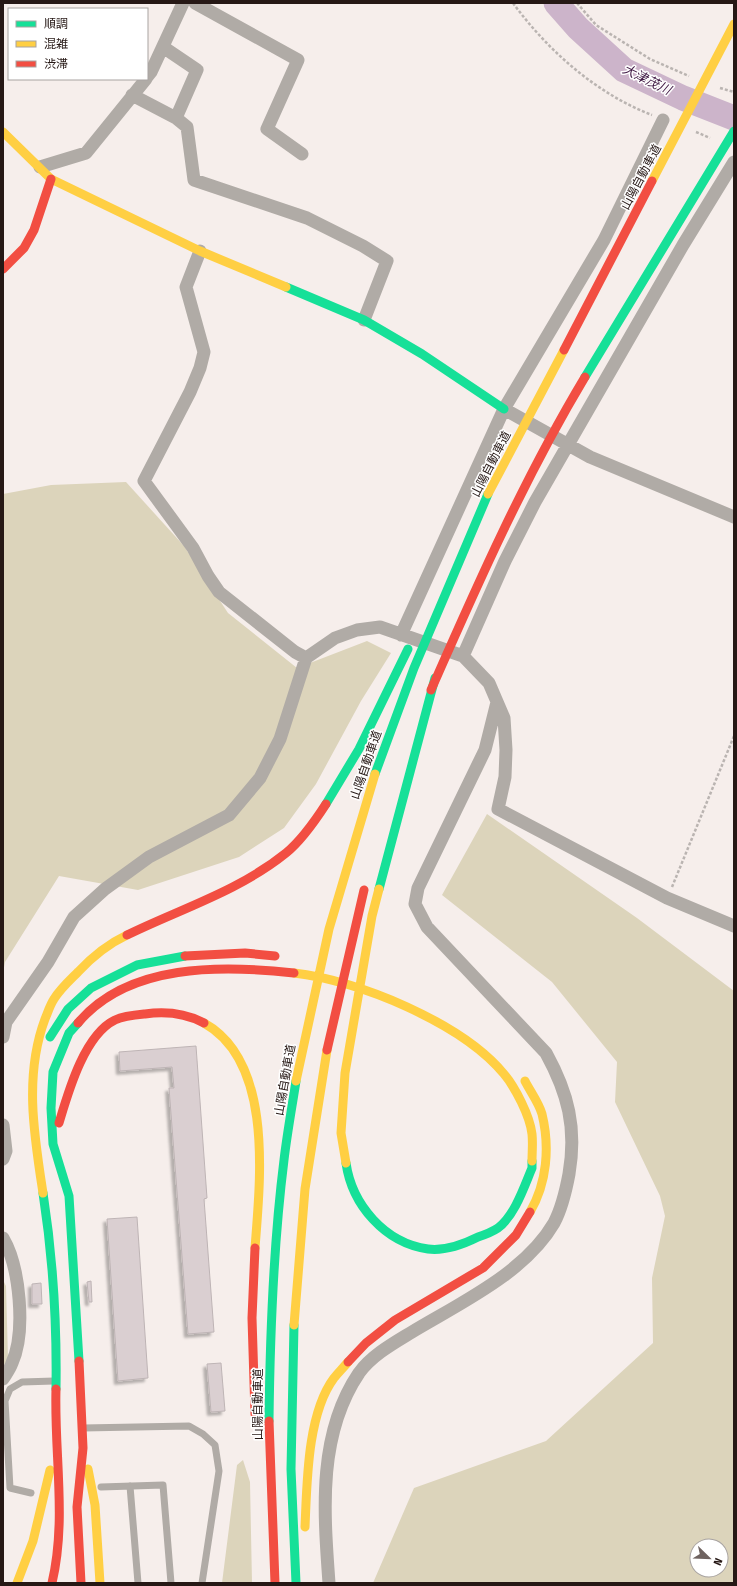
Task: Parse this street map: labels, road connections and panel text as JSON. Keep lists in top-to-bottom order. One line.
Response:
{"streets":{"main road":["山陽自動車道"]},"water":["大津茂川"],"legend":["順調","混雑","渋滞"],"north":"bottom right"}
